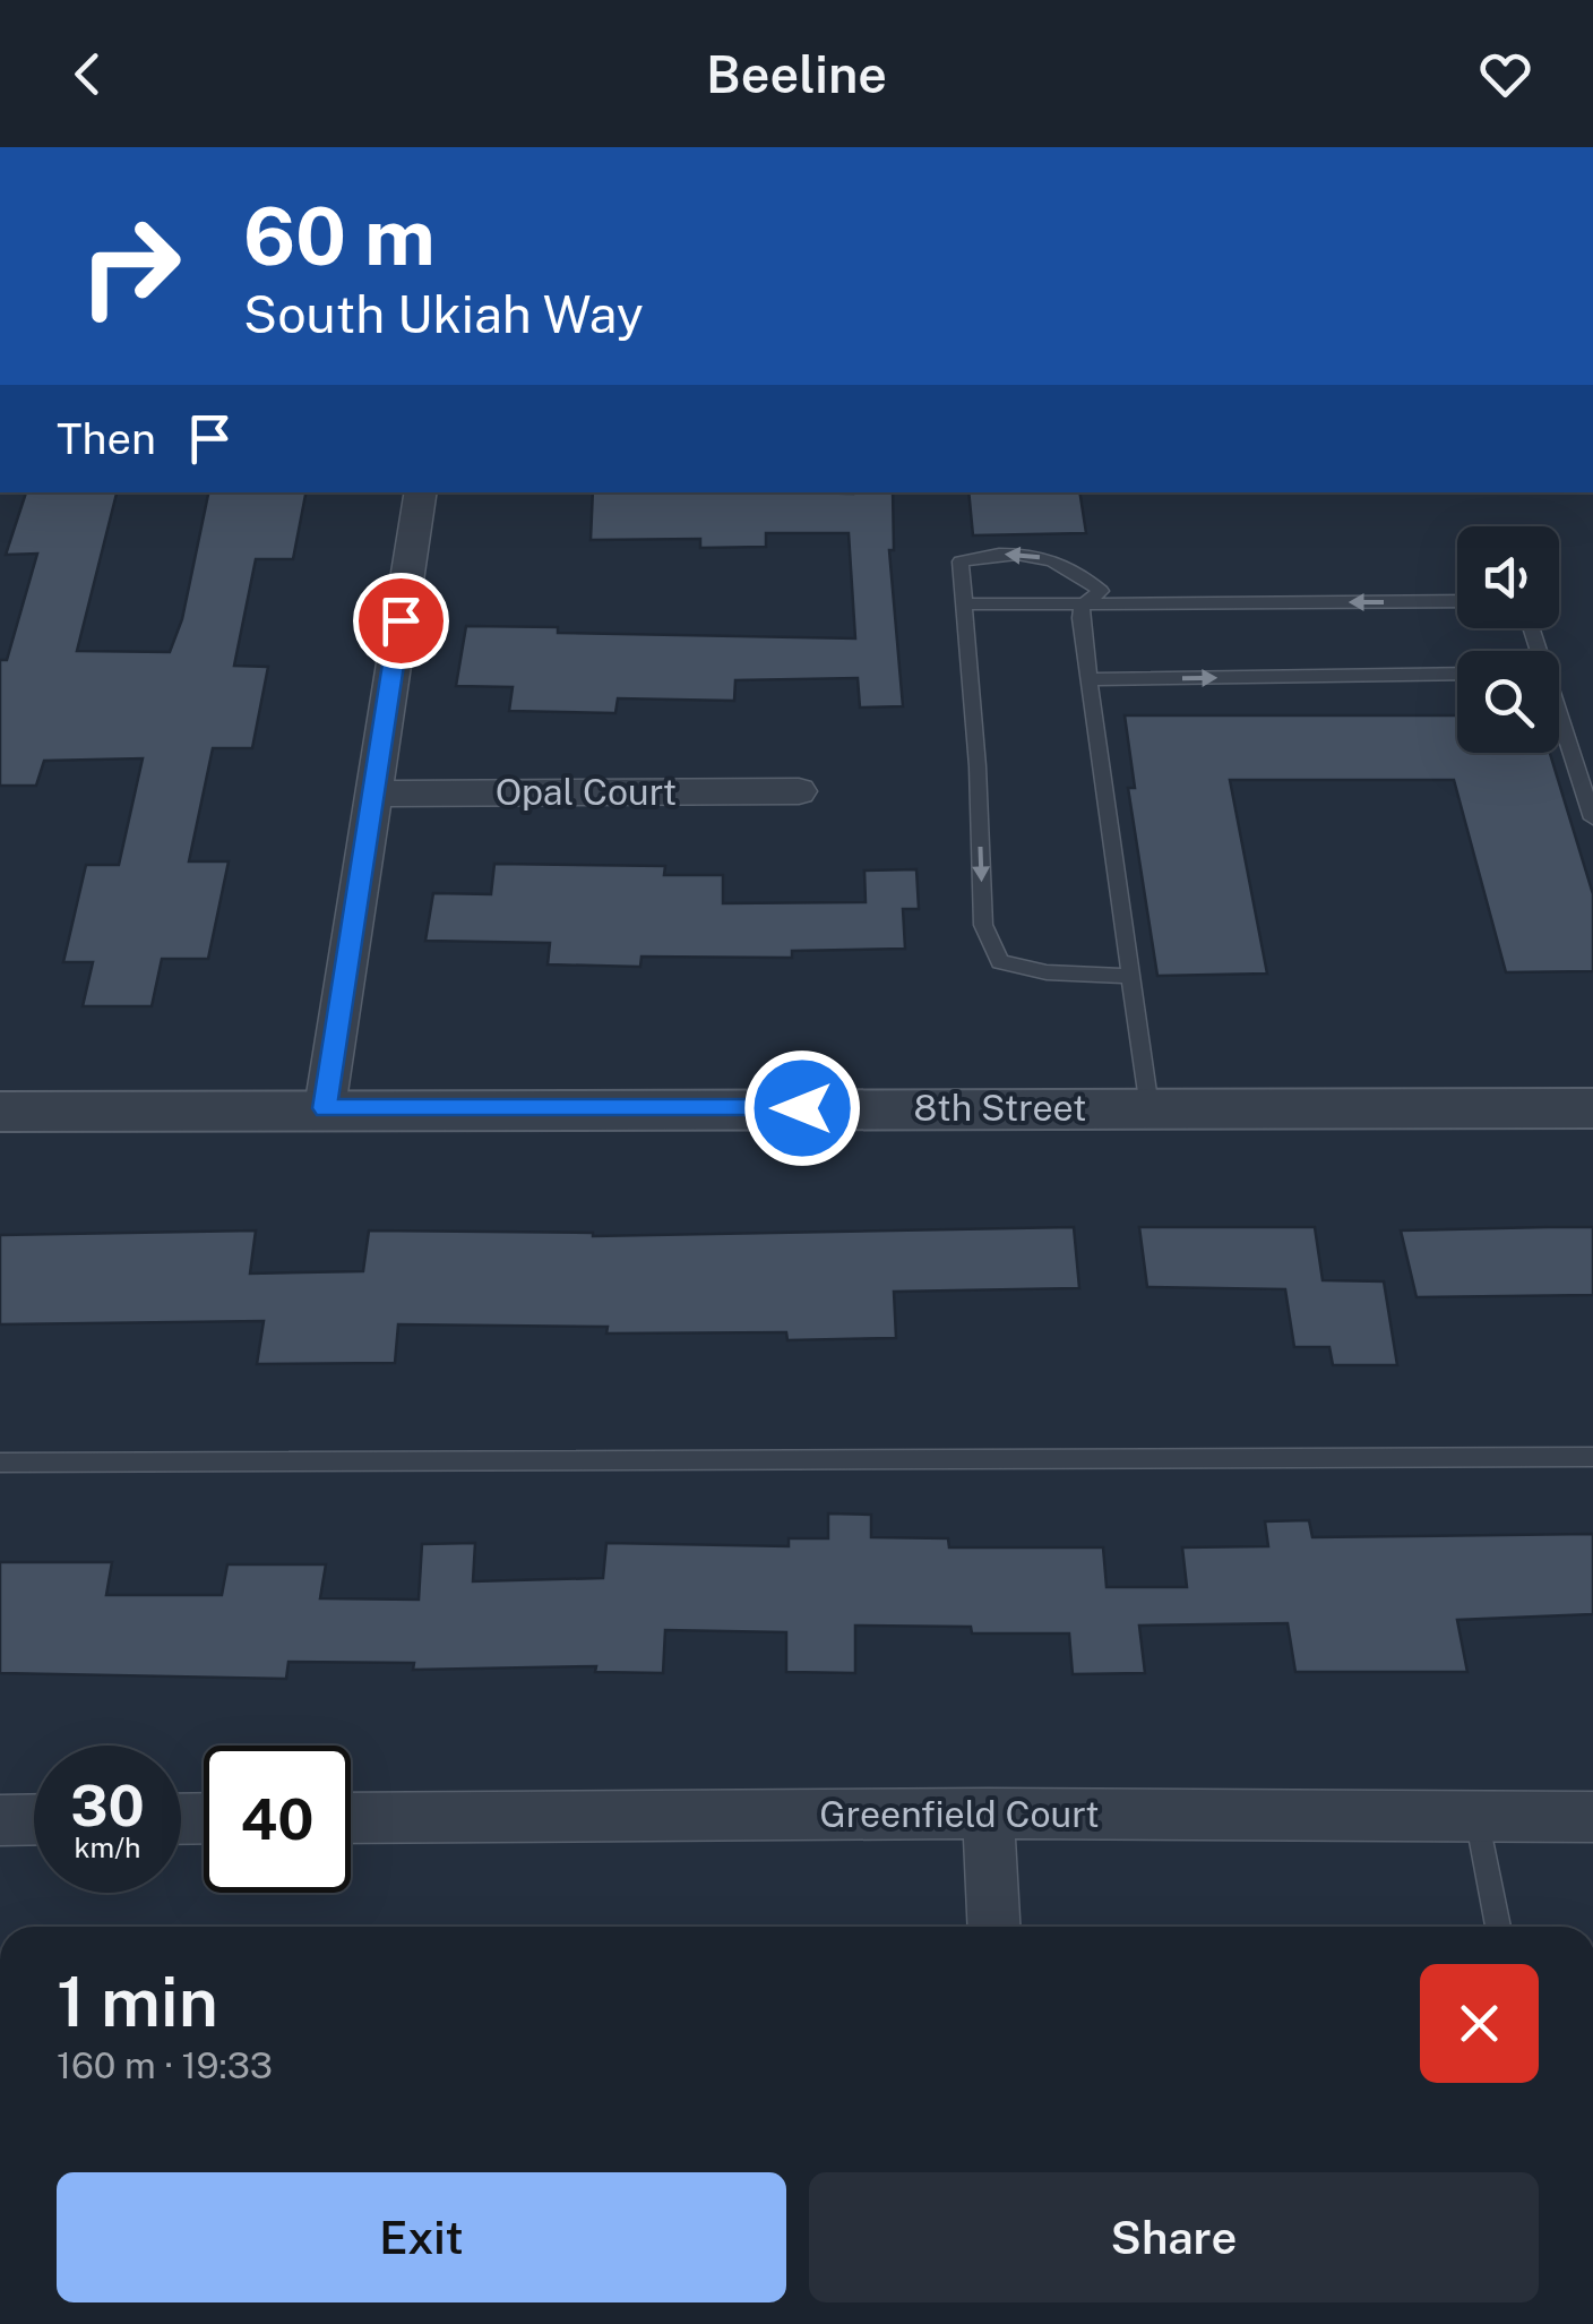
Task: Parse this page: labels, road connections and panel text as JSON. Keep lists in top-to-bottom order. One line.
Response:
{"streets":{"street":["Opal Court","8th Street","Greenfield Court"]},"page":{"header":"Beeline","turn":["60 m","South Ukiah Way"],"then":"Then","speed":"30 km/h","limit":"40","heading":["1 min","160 m · 19:33"],"buttons":["Exit","Share"]}}
